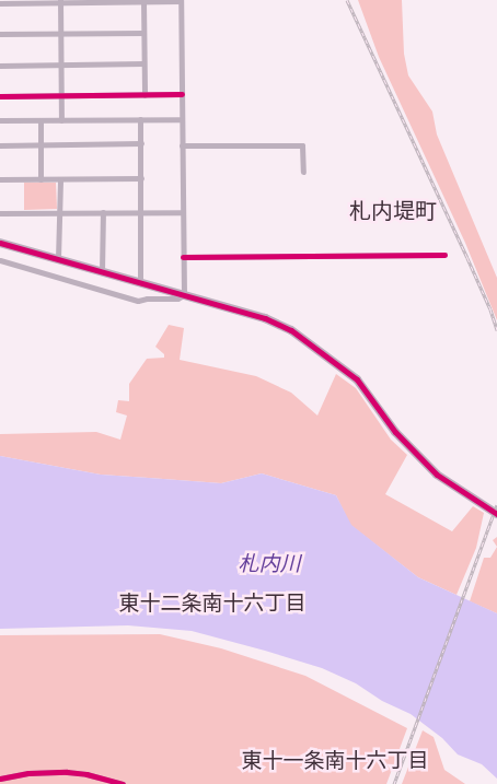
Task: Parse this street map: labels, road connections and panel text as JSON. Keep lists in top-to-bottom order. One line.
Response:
{"districts":["札内堤町","東十二条南十六丁目","東十一条南十六丁目"],"water":["札内川"]}
